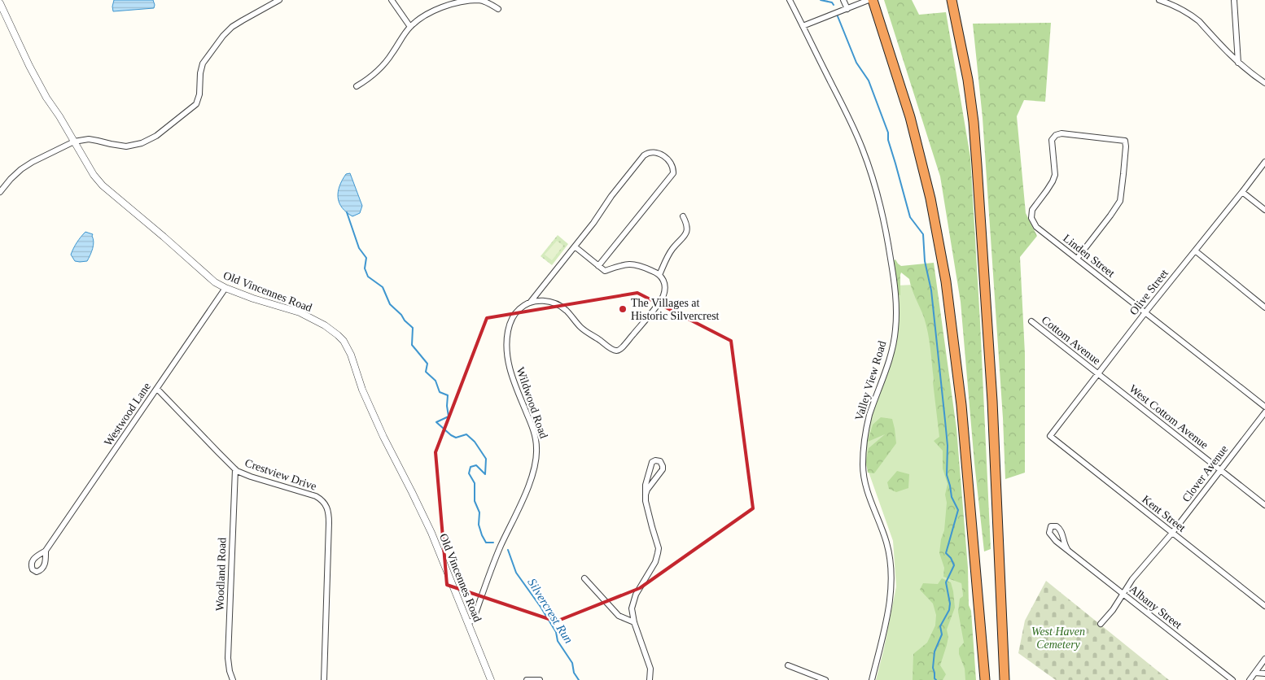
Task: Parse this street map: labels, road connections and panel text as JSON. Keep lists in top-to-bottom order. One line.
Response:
{"streets":{"street":["Linden Street","Old Vincennes Road","Olive Street","Cottom Avenue","Valley View Road","Wildwood Road","Westwood Lane","West Cottom Avenue","Clover Avenue","Crestview Drive","Kent Street","Woodland Road","Albany Street"]},"crossings":[["Linden Street","Olive Street"],["Old Vincennes Road","Wildwood Road"],["Old Vincennes Road","Westwood Lane"],["Olive Street","Cottom Avenue"],["Olive Street","West Cottom Avenue"],["Olive Street","Kent Street"],["Cottom Avenue","West Cottom Avenue"],["Westwood Lane","Crestview Drive"],["West Cottom Avenue","Clover Avenue"],["Clover Avenue","Kent Street"],["Clover Avenue","Albany Street"],["Crestview Drive","Woodland Road"]],"water":["Silvercrest Run"],"parks":["West Haven Cemetery"],"places":["The Villages at Historic Silvercrest"]}
